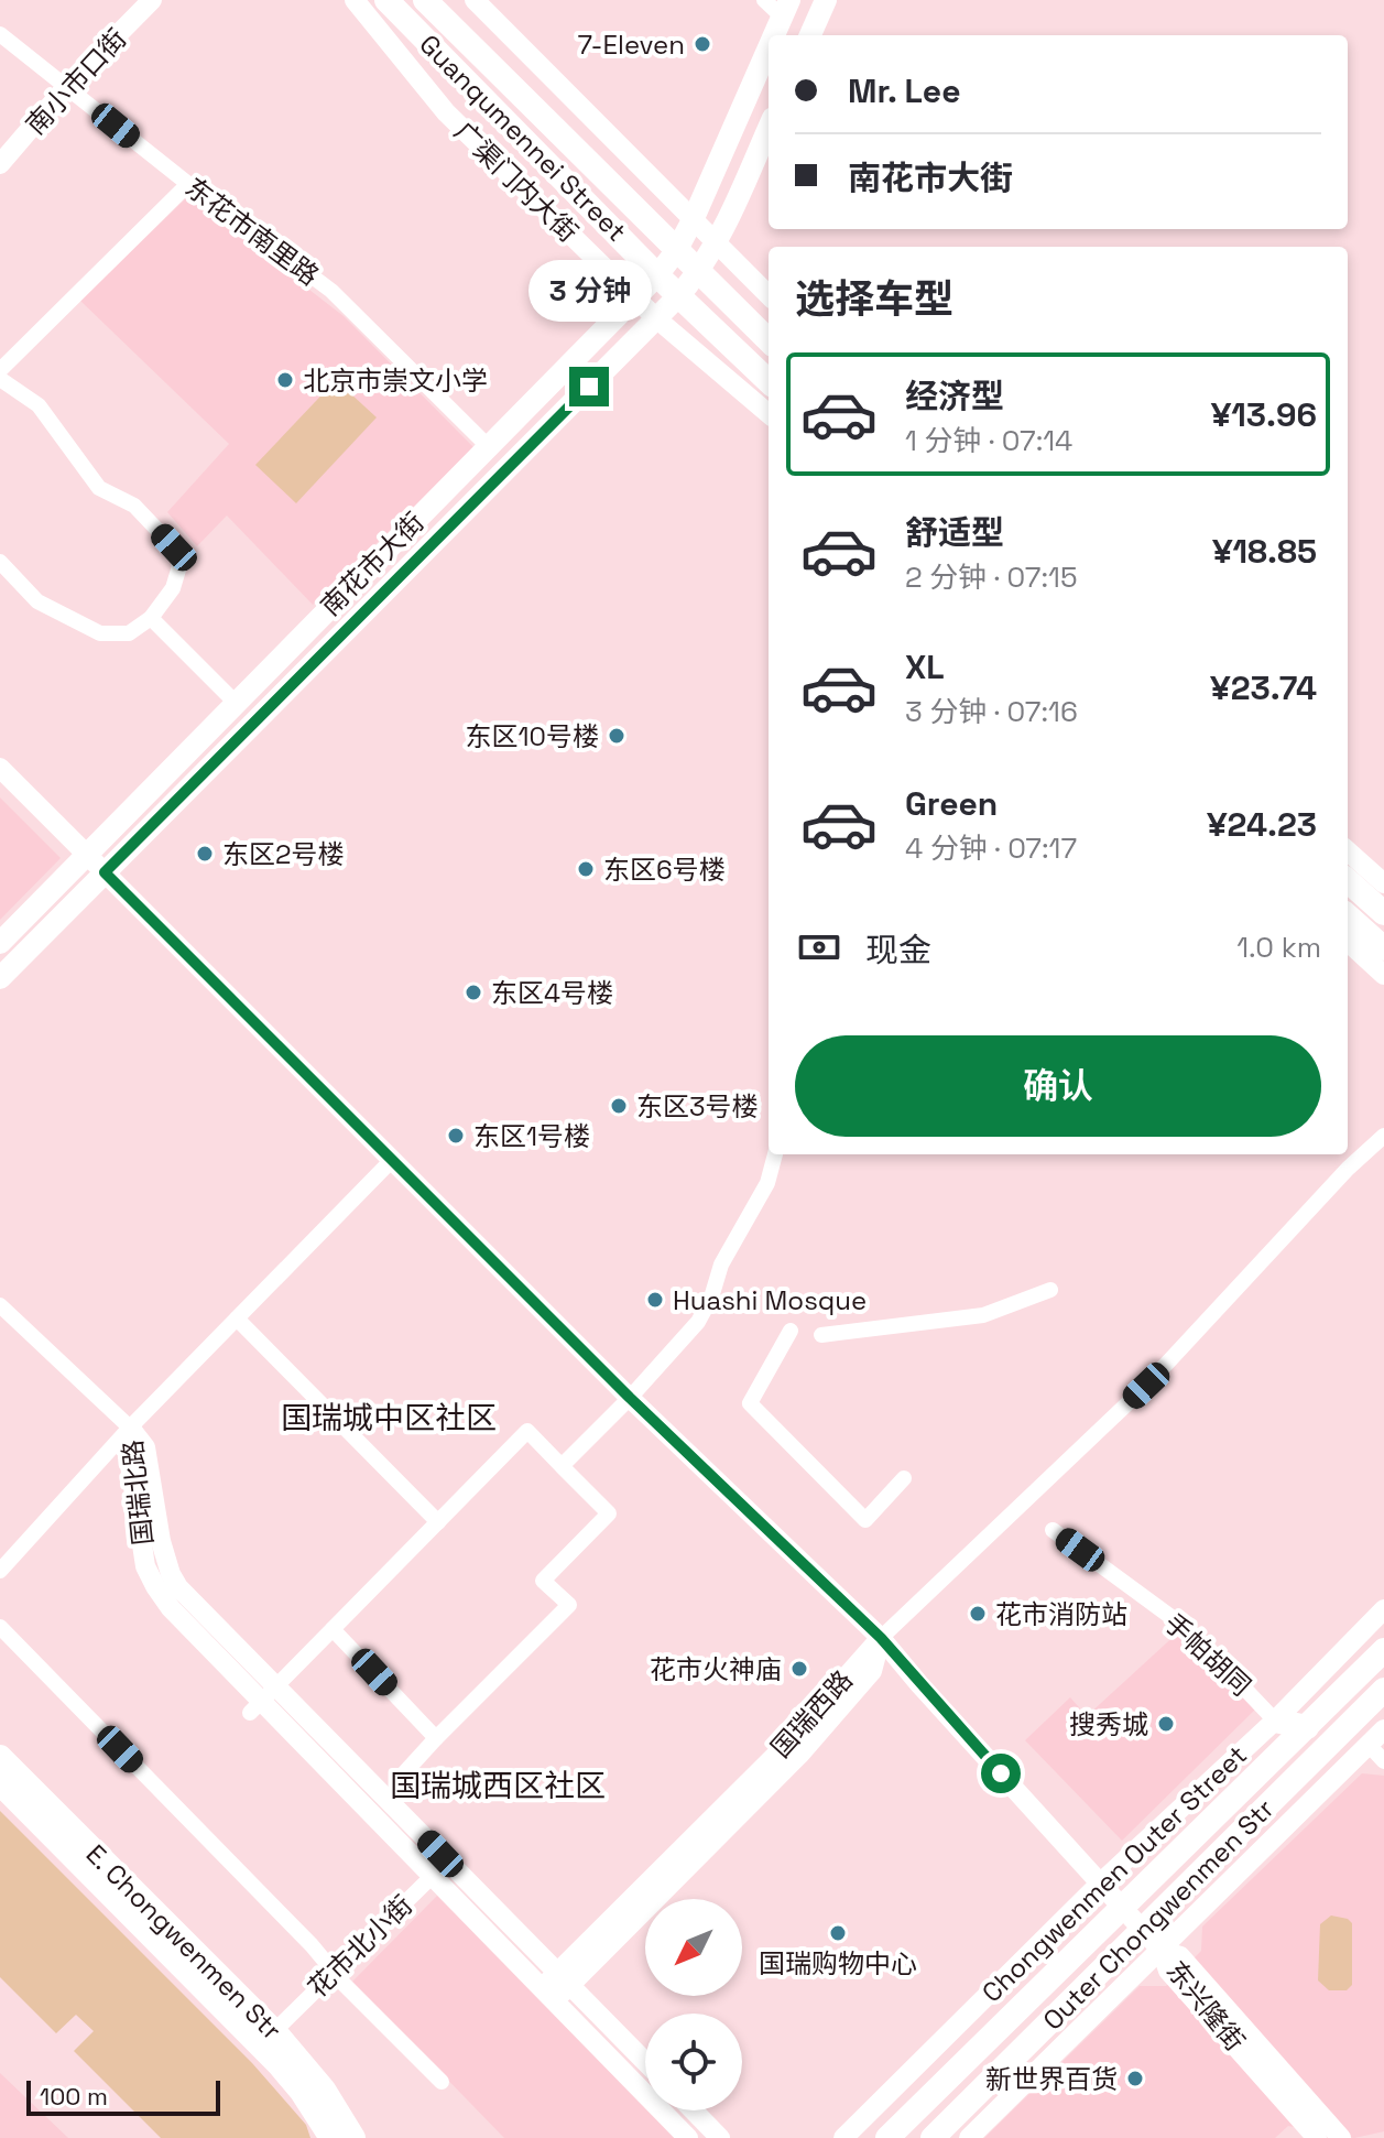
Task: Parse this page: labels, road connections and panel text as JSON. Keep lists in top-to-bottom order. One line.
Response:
{"streets":{"main road":["Guanqumennei Street","南花市大街","Chongwenmen Outer Street","Outer Chongwenmen Str","E. Chongwenmen Str"],"street":["南小市口街","广渠门内大街","东花市南里路","国瑞北路","手帕胡同","国瑞西路","花市北小街","东兴隆街"]},"crossings":[["南小市口街","东花市南里路"],["Guanqumennei Street","南花市大街"],["广渠门内大街","南花市大街"],["东花市南里路","南花市大街"],["国瑞北路","国瑞西路"],["国瑞北路","花市北小街"],["手帕胡同","Chongwenmen Outer Street"],["Chongwenmen Outer Street","Outer Chongwenmen Str"],["E. Chongwenmen Str","花市北小街"]],"districts":["国瑞城中区社区","国瑞城西区社区"],"places":["7-Eleven","北京市崇文小学","东区10号楼","东区2号楼","东区6号楼","东区4号楼","东区3号楼","东区1号楼","Huashi Mosque","花市消防站","花市火神庙","搜秀城","国瑞购物中心","新世界百货"],"scale_bar":"100 m","north":"bottom left","page":{"banner":["Mr. Lee","南花市大街"],"heading":"选择车型","bubble":"3 分钟","list":[{"name":"经济型","note":"1 分钟 · 07:14","value":"¥13.96"},{"name":"舒适型","note":"2 分钟 · 07:15","value":"¥18.85"},{"name":"XL","note":"3 分钟 · 07:16","value":"¥23.74"},{"name":"Green","note":"4 分钟 · 07:17","value":"¥24.23"}],"pay":["现金","1.0 km"],"buttons":"确认","scale":"100 m"}}
